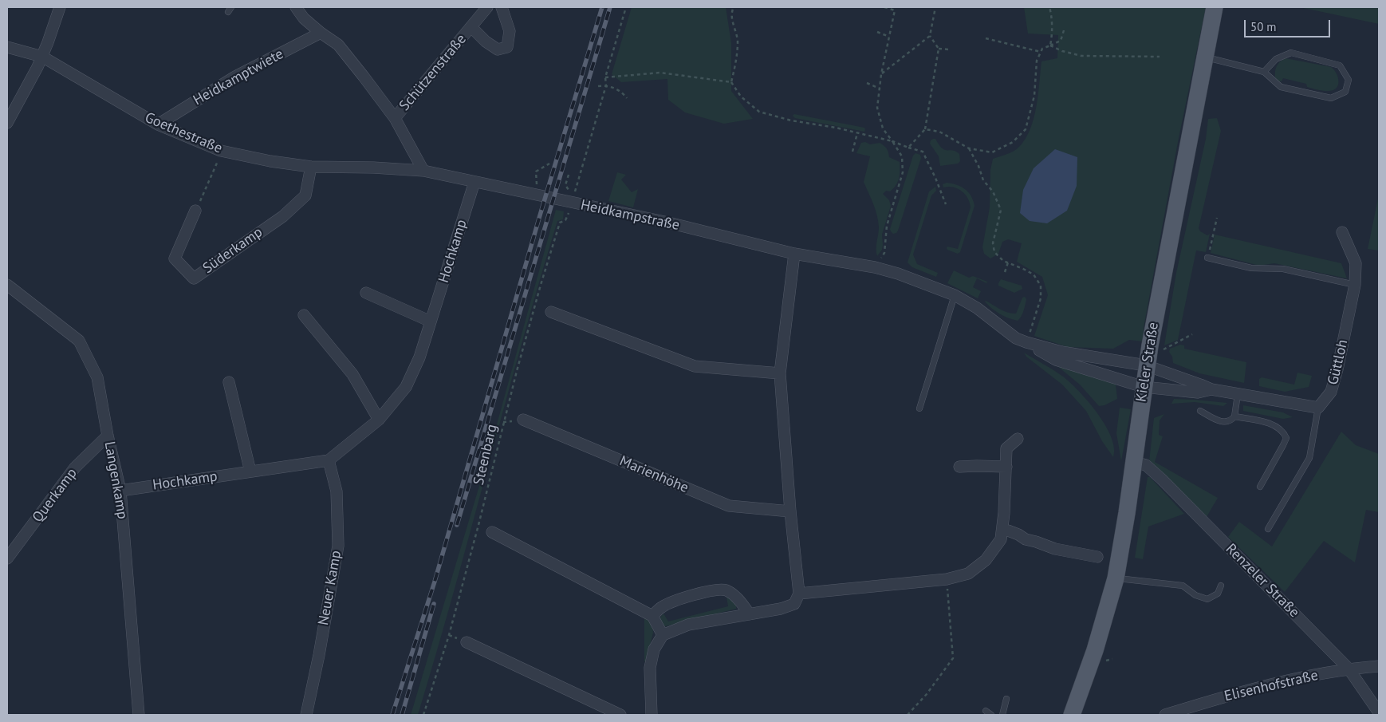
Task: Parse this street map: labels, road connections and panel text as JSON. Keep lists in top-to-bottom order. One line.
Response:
{"streets":{"main road":["Kieler Straße"],"street":["Schützenstraße","Heidkamptwiete","Goethestraße","Heidkampstraße","Süderkamp","Hochkamp","Güttloh","Marienhöhe","Langenkamp","Querkamp","Renzeler Straße","Neuer Kamp","Elisenhofstraße"],"path":["Steenbarg"]},"crossings":[["Heidkamptwiete","Goethestraße"],["Goethestraße","Heidkampstraße"],["Goethestraße","Süderkamp"],["Heidkampstraße","Hochkamp"],["Heidkampstraße","Kieler Straße"],["Heidkampstraße","Steenbarg"],["Hochkamp","Langenkamp"],["Hochkamp","Neuer Kamp"],["Kieler Straße","Renzeler Straße"],["Langenkamp","Querkamp"],["Renzeler Straße","Elisenhofstraße"]],"scale_bar":"50 m"}
